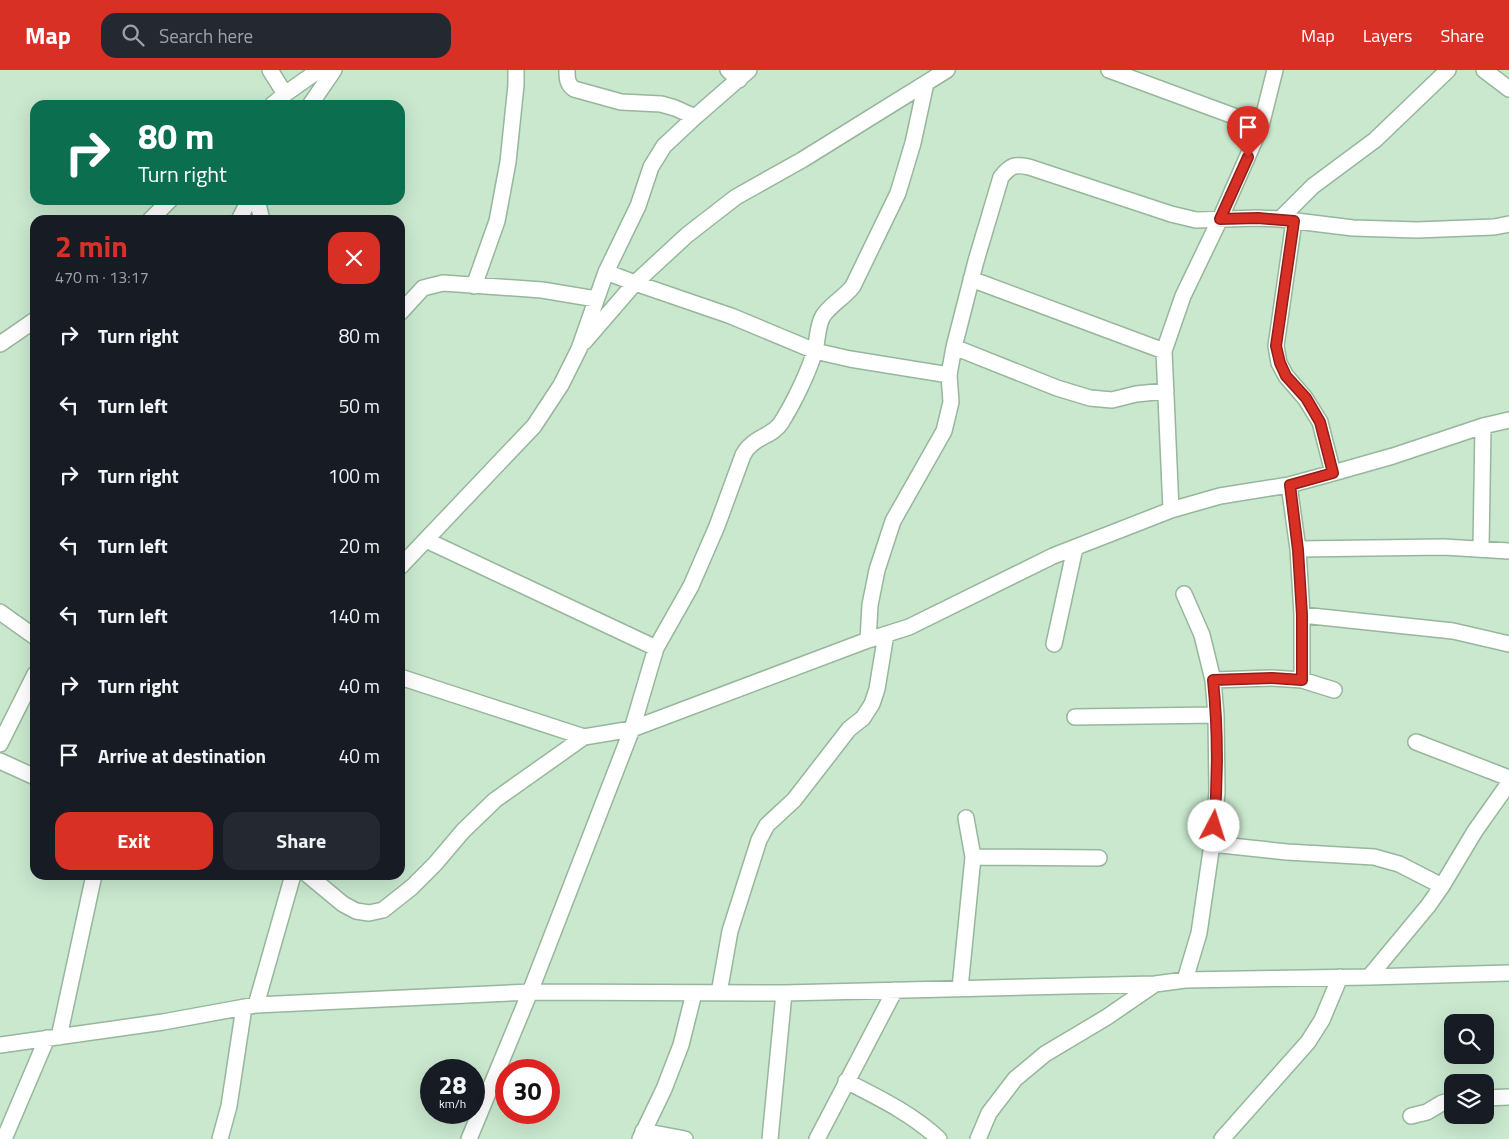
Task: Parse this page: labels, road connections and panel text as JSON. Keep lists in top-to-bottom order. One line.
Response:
{"page":{"header":"Map","search":"Search here","nav":["Map","Layers","Share"],"turn":["80 m","Turn right"],"heading":["2 min","470 m · 13:17"],"list":[{"name":"Turn right","value":"80 m"},{"name":"Turn left","value":"50 m"},{"name":"Turn right","value":"100 m"},{"name":"Turn left","value":"20 m"},{"name":"Turn left","value":"140 m"},{"name":"Turn right","value":"40 m"},{"name":"Arrive at destination","value":"40 m"}],"buttons":["Exit","Share"],"speed":"28 km/h","limit":"30"}}
